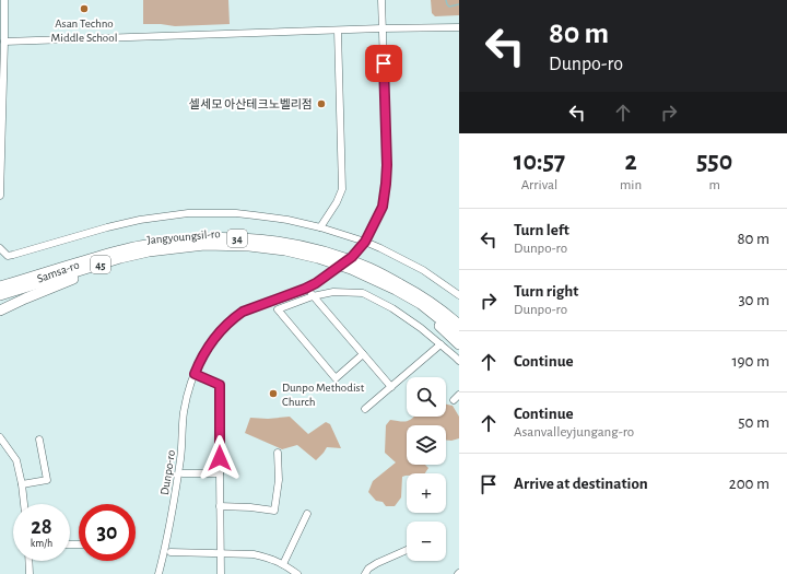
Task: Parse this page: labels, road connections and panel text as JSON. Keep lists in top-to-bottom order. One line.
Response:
{"streets":{"highway":["Jangyoungsil-ro","34","45","Samsa-ro"],"street":["Dunpo-ro"]},"crossings":[["Jangyoungsil-ro","Samsa-ro"]],"places":["Asan Techno Middle School","셀세모 아산테크노벨리점","Dunpo Methodist Church"],"page":{"turn":["80 m","Dunpo-ro"],"eta":["10:57","Arrival","2","min","550","m"],"list":[{"name":"Turn left","note":"Dunpo-ro","value":"80 m"},{"name":"Turn right","note":"Dunpo-ro","value":"30 m"},{"name":"Continue","value":"190 m"},{"name":"Continue","note":"Asanvalleyjungang-ro","value":"50 m"},{"name":"Arrive at destination","value":"200 m"}],"map_buttons":["+","−"],"speed":"28 km/h","limit":"30"}}
